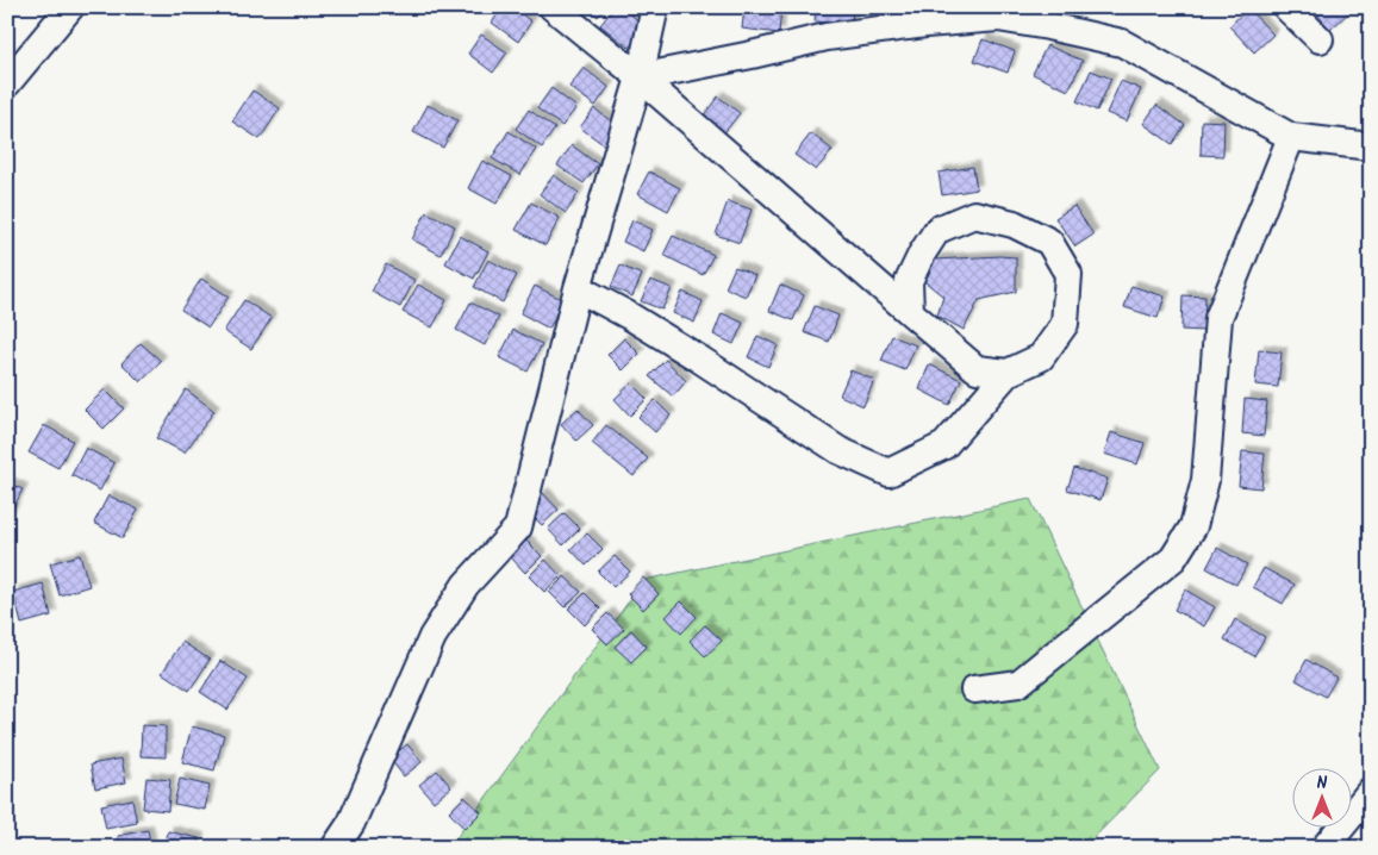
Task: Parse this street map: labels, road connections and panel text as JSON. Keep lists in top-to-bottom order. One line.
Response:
{"north":"top"}
